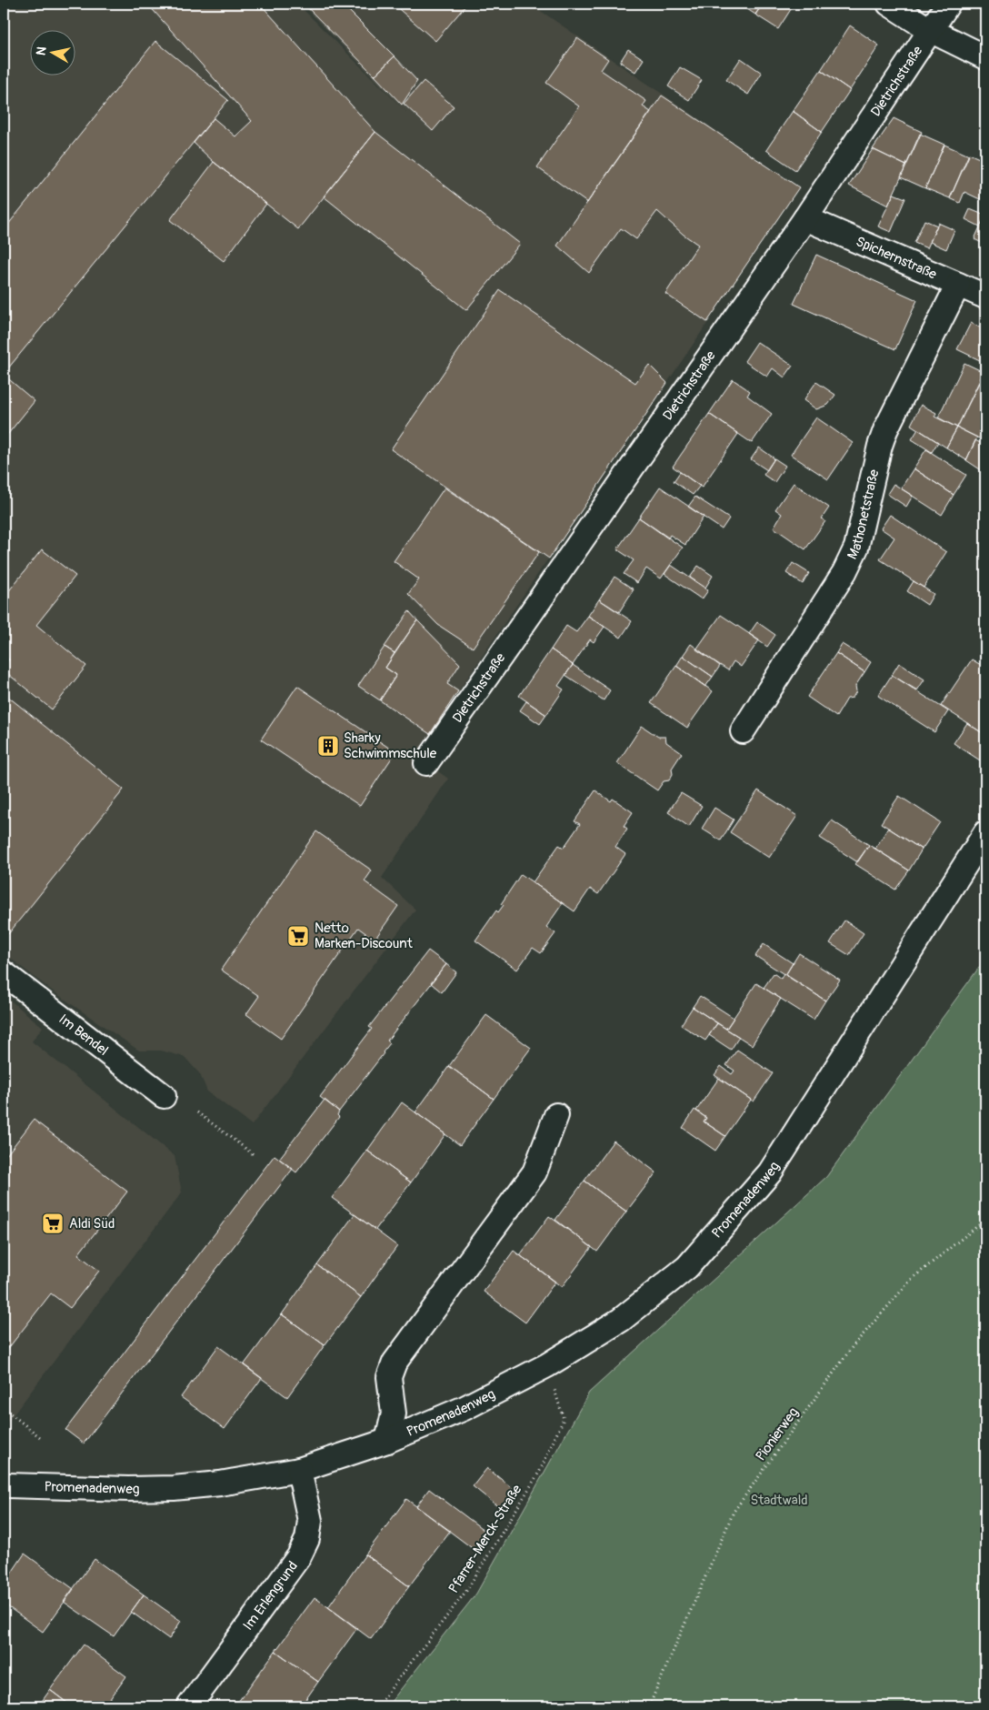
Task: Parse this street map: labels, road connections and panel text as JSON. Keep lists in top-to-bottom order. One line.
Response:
{"streets":{"street":["Dietrichstraße","Spichernstraße","Mathonetstraße","Im Bendel","Promenadenweg","Im Erlengrund"],"path":["Pionierweg","Pfarrer-Merck-Straße"]},"crossings":[["Dietrichstraße","Spichernstraße"],["Spichernstraße","Mathonetstraße"],["Promenadenweg","Pfarrer-Merck-Straße"],["Promenadenweg","Im Erlengrund"]],"parks":["Stadtwald"],"places":{"building":["Sharky Schwimmschule"],"supermarket":["Netto Marken-Discount","Aldi Süd"]},"north":"left"}
